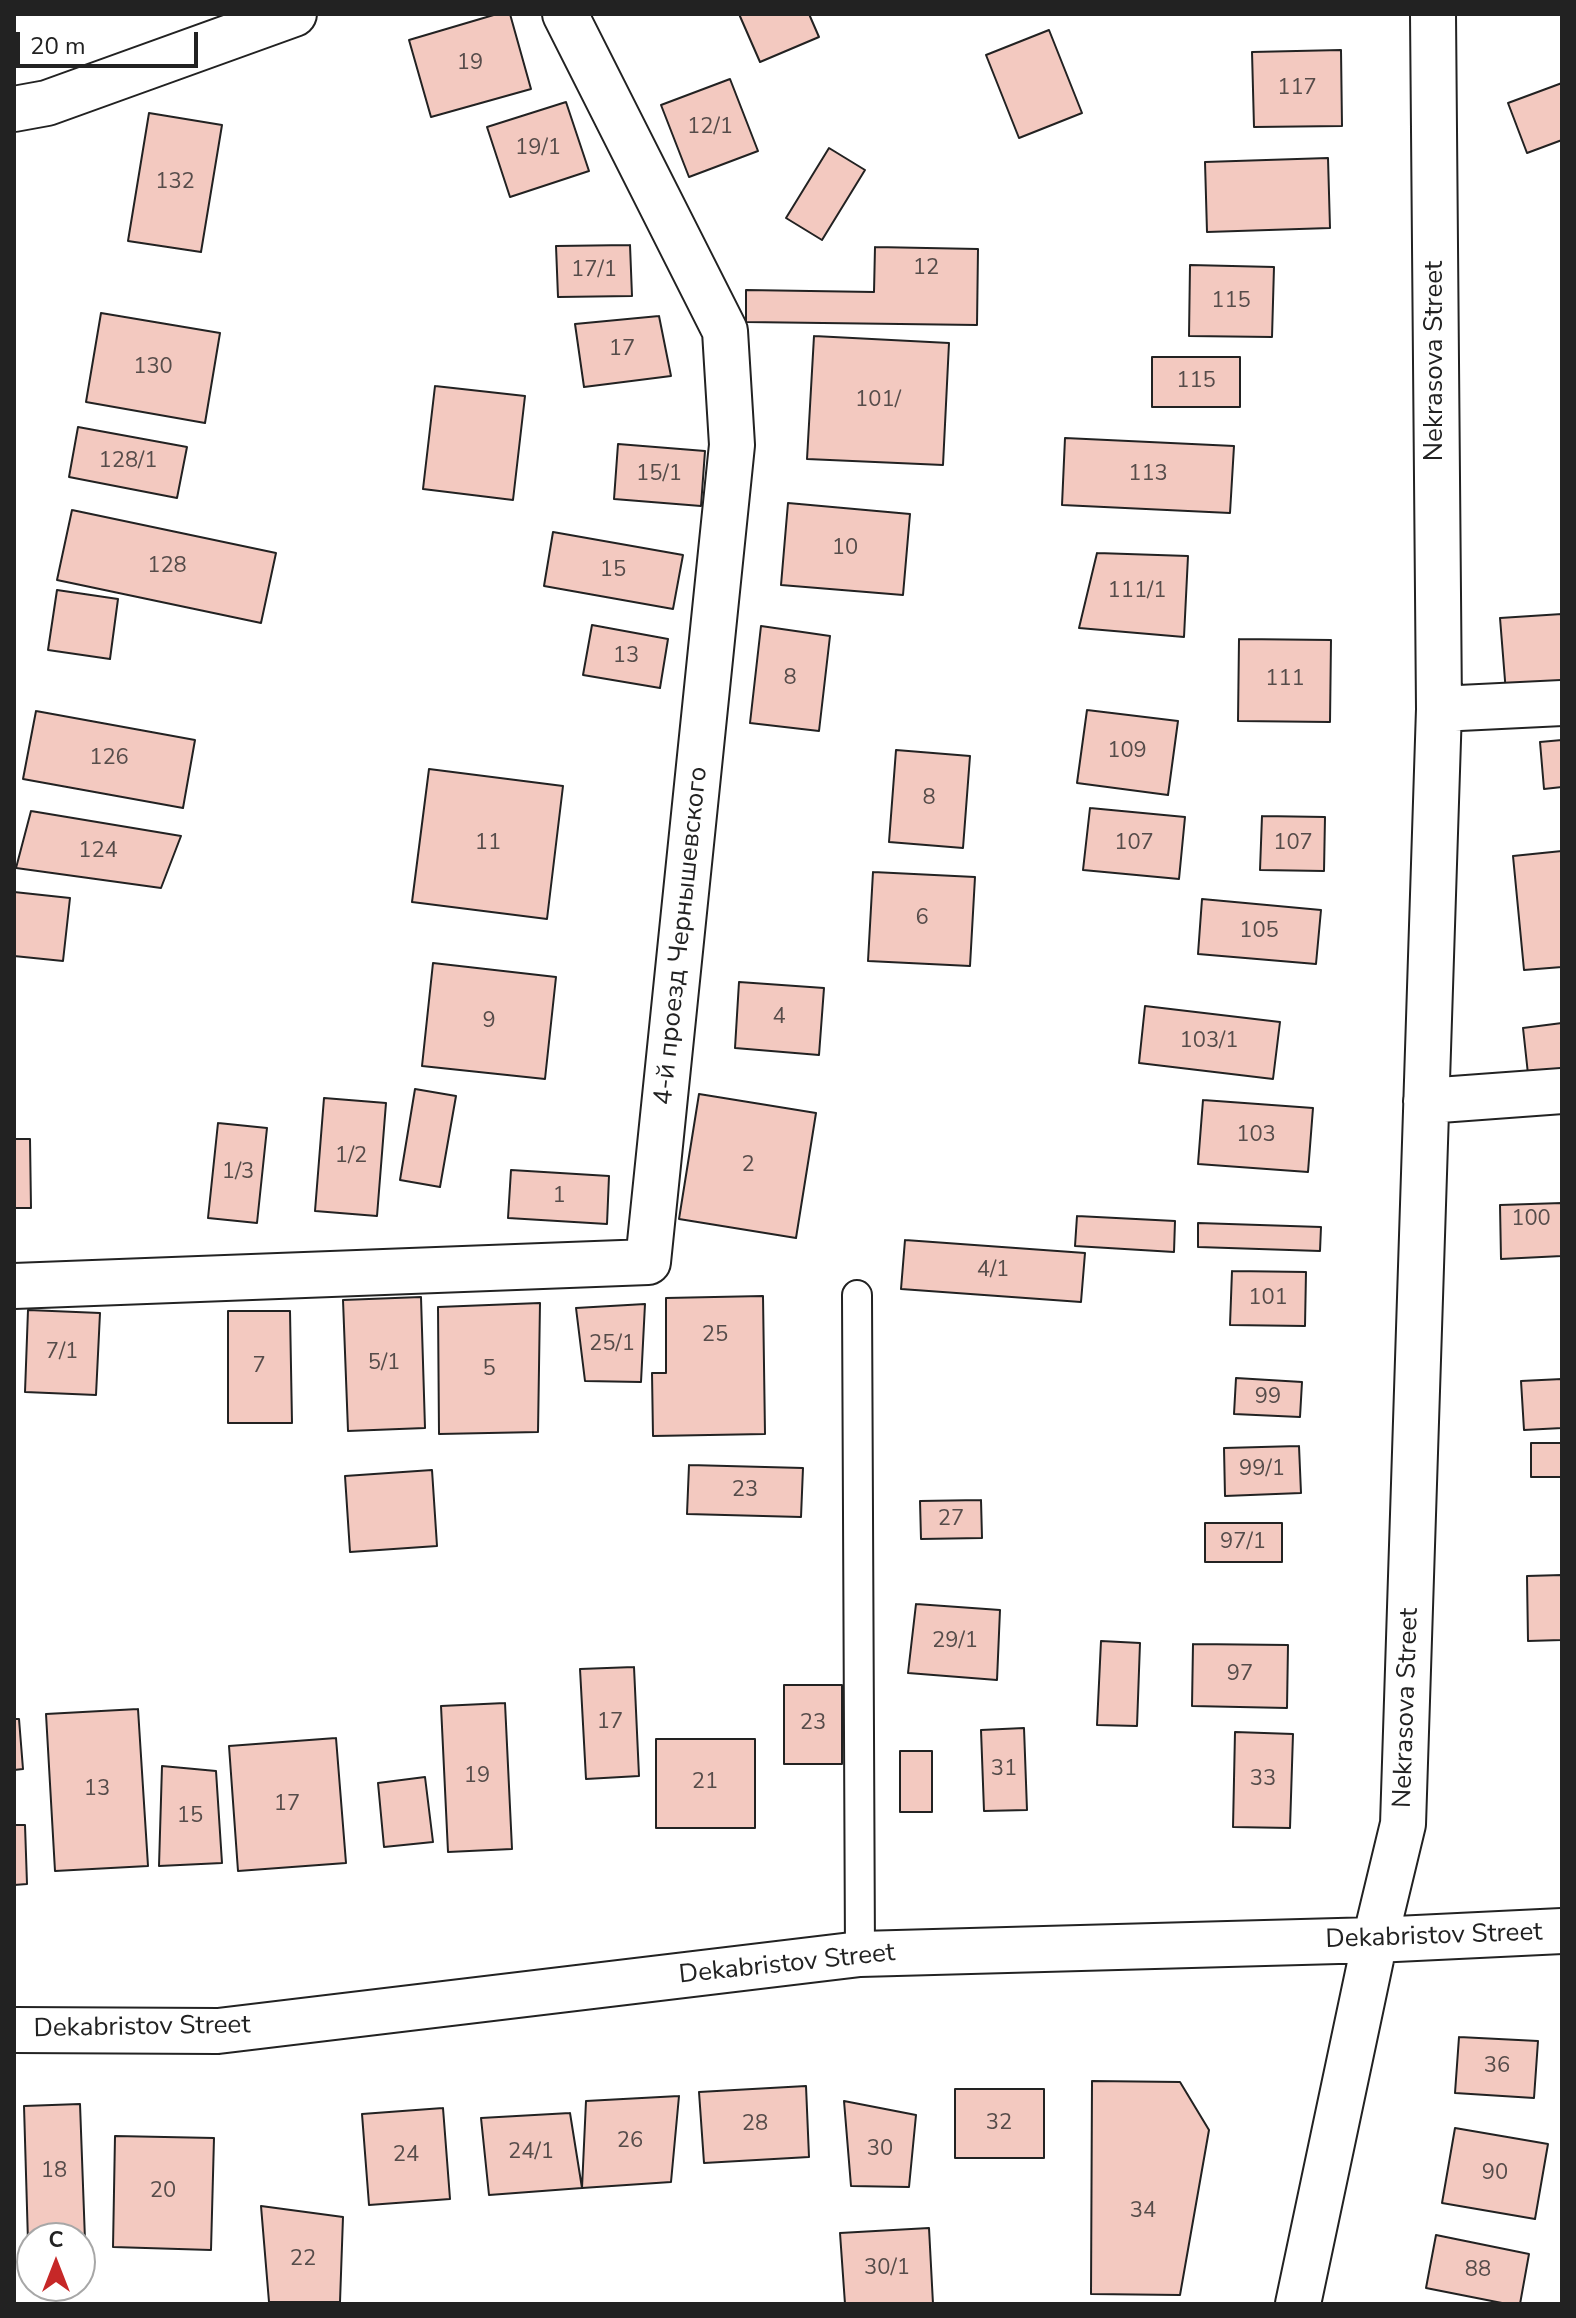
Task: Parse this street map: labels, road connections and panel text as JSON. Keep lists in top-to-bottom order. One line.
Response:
{"streets":{"street":["Nekrasova Street","4-й проезд Чернышевского","Dekabristov Street"]},"crossings":[["Nekrasova Street","Dekabristov Street"]],"house_numbers":["19","117","12/1","19/1","132","12","17/1","115","17","130","115","101/","128/1","15/1","113","10","128","15","111/1","13","8","111","109","126","8","11","107","107","124","6","105","4","9","103/1","103","1/2","2","1/3","1","100","4/1","101","25","25/1","7/1","5/1","7","5","99","99/1","23","27","97/1","29/1","97","17","23","31","19","33","21","13","17","15","36","32","28","26","30","24/1","24","18","90","20","34","22","30/1","88"],"scale_bar":"20 m","north":"top"}
